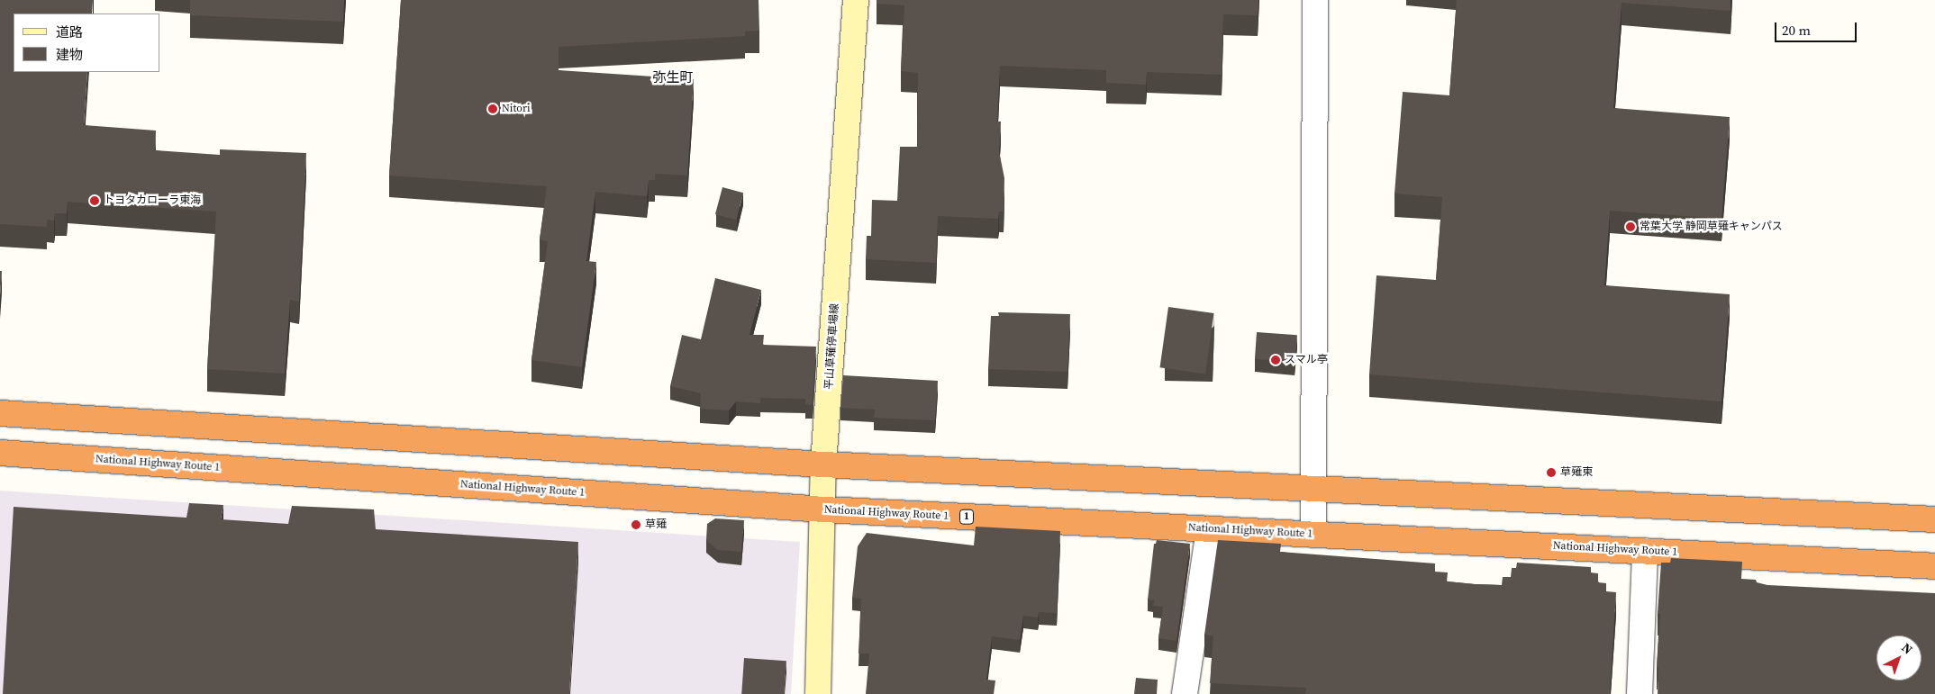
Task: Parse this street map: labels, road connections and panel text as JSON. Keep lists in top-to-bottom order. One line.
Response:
{"streets":{"highway":["National Highway Route 1","1"],"main road":["平山草薙停車場線"]},"crossings":[["平山草薙停車場線","National Highway Route 1"]],"districts":["弥生町"],"places":["Nitori","トヨタカローラ東海","常葉大学 静岡草薙キャンパス","スマル亭","草薙東","草薙"],"legend":["道路","建物"],"scale_bar":"20 m","north":"top right"}
